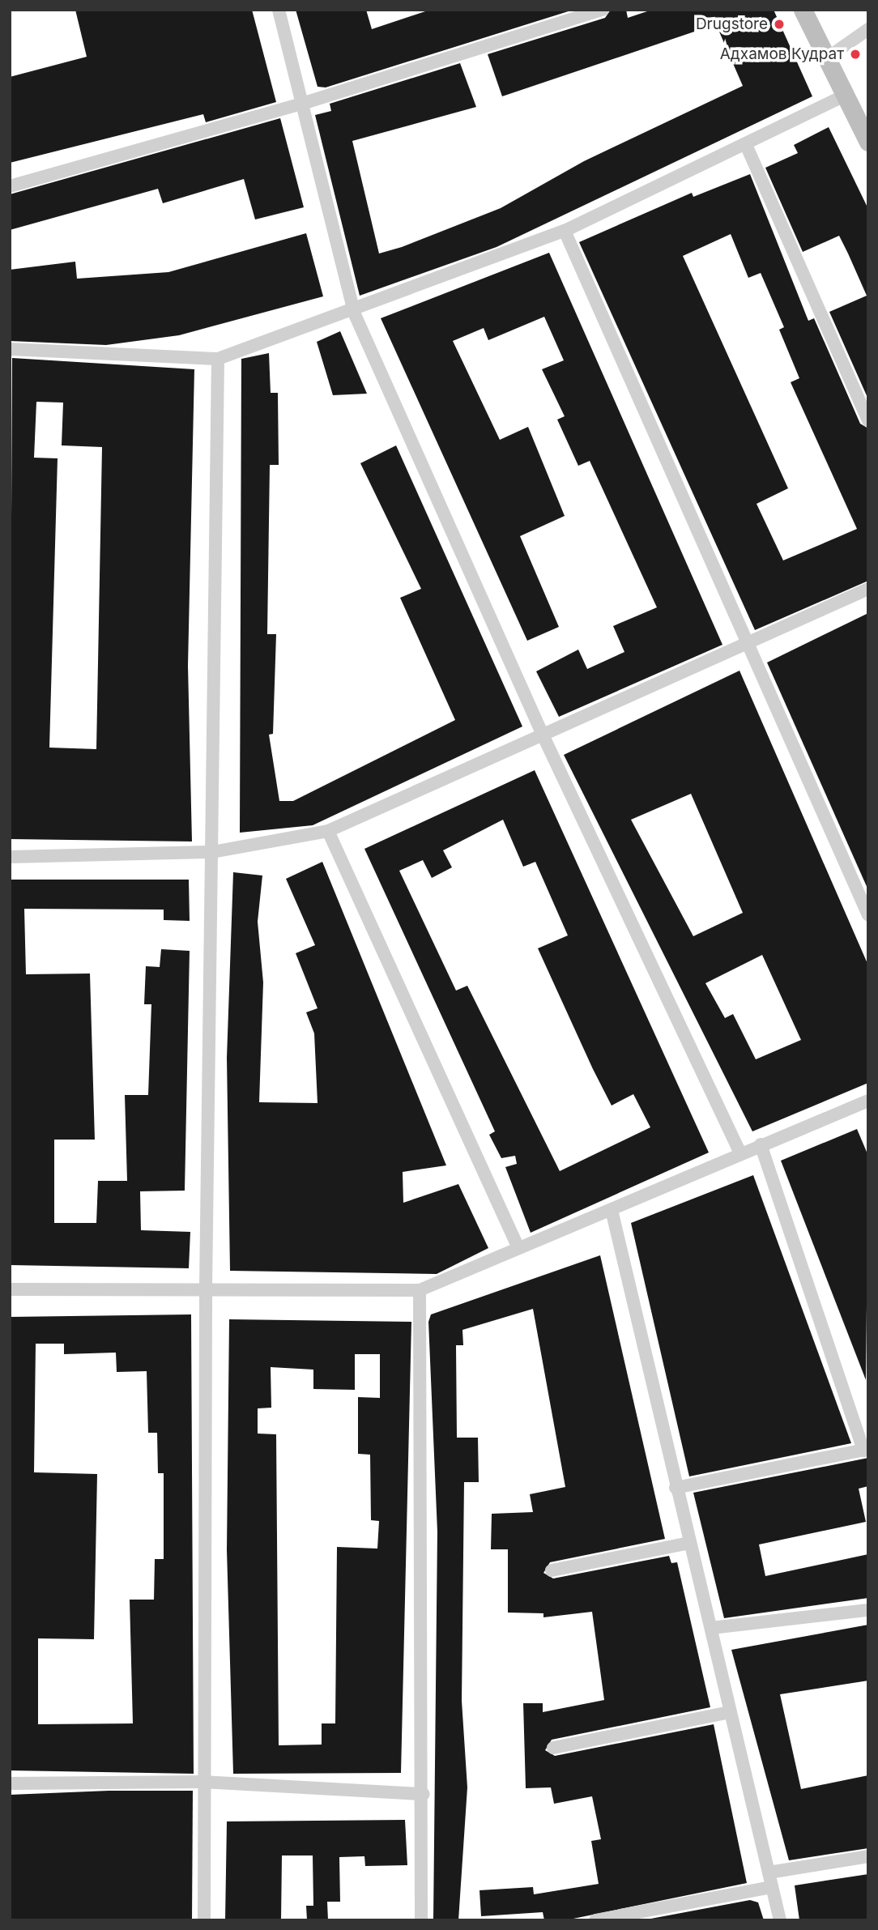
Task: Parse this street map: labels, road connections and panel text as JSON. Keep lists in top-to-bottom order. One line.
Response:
{"places":["Drugstore","Адхамов Кудрат"]}
